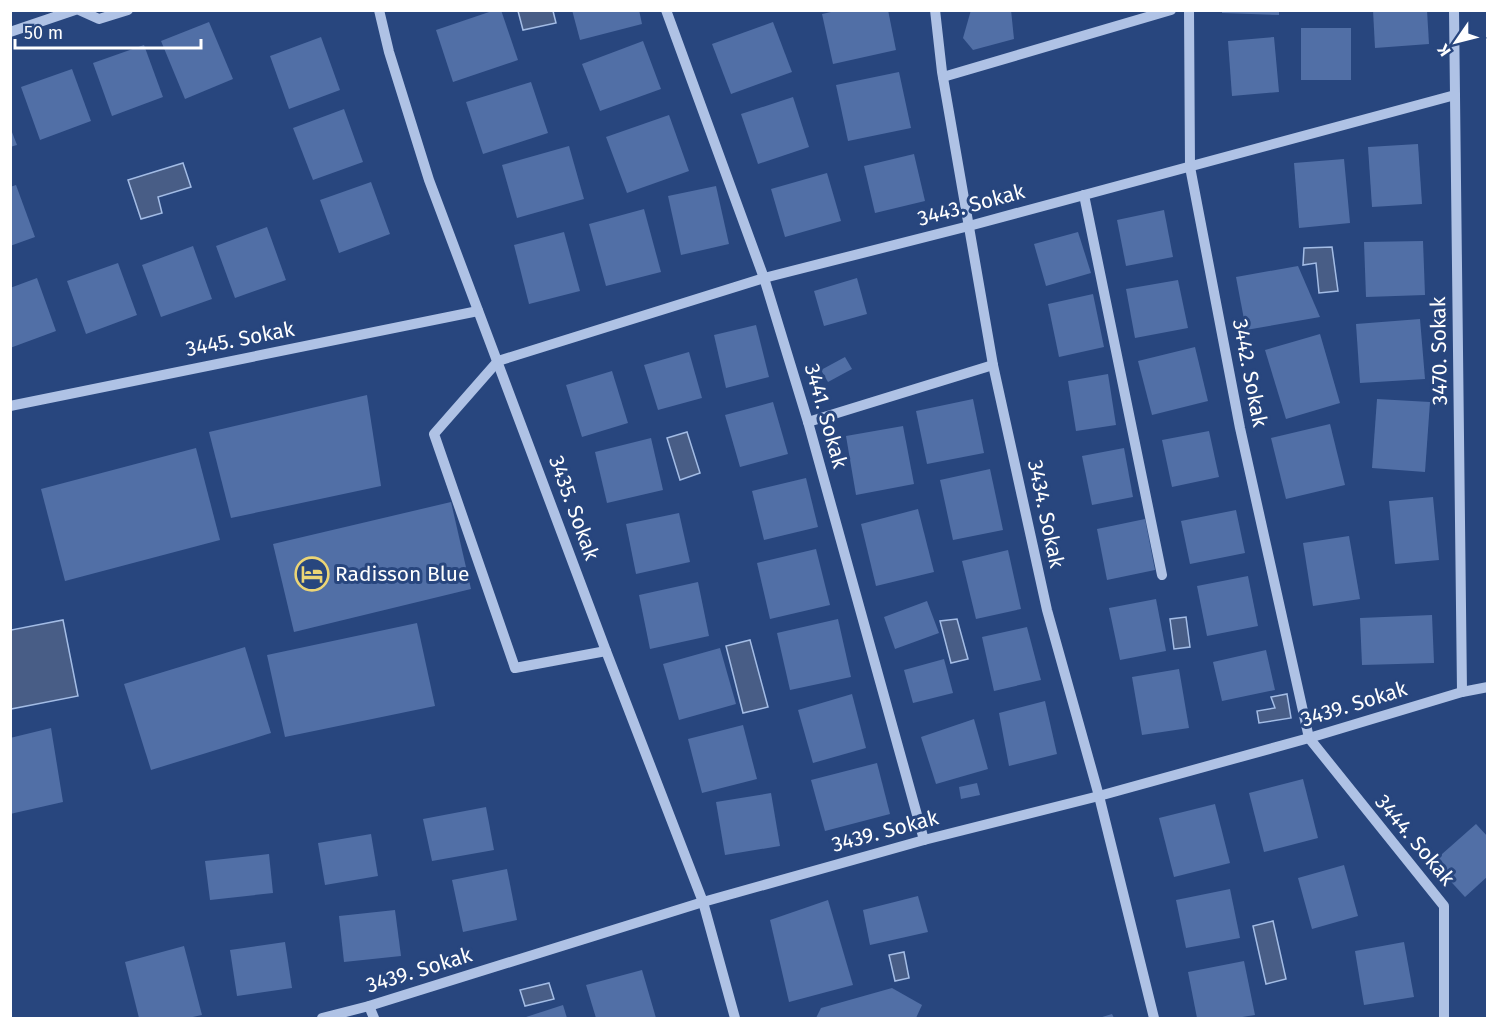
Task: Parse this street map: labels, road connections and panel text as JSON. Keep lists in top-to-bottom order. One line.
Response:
{"streets":{"street":["3443. Sokak","3445. Sokak","3470. Sokak","3442. Sokak","3441. Sokak","3435. Sokak","3434. Sokak","3439. Sokak","3444. Sokak"]},"crossings":[["3443. Sokak","3470. Sokak"],["3443. Sokak","3442. Sokak"],["3443. Sokak","3441. Sokak"],["3443. Sokak","3435. Sokak"],["3443. Sokak","3434. Sokak"],["3445. Sokak","3435. Sokak"],["3470. Sokak","3439. Sokak"],["3442. Sokak","3439. Sokak"],["3442. Sokak","3444. Sokak"],["3441. Sokak","3439. Sokak"],["3435. Sokak","3439. Sokak"],["3434. Sokak","3439. Sokak"],["3439. Sokak","3444. Sokak"]],"places":{"hotel":["Radisson Blue"]},"scale_bar":"50 m","north":"bottom left"}
